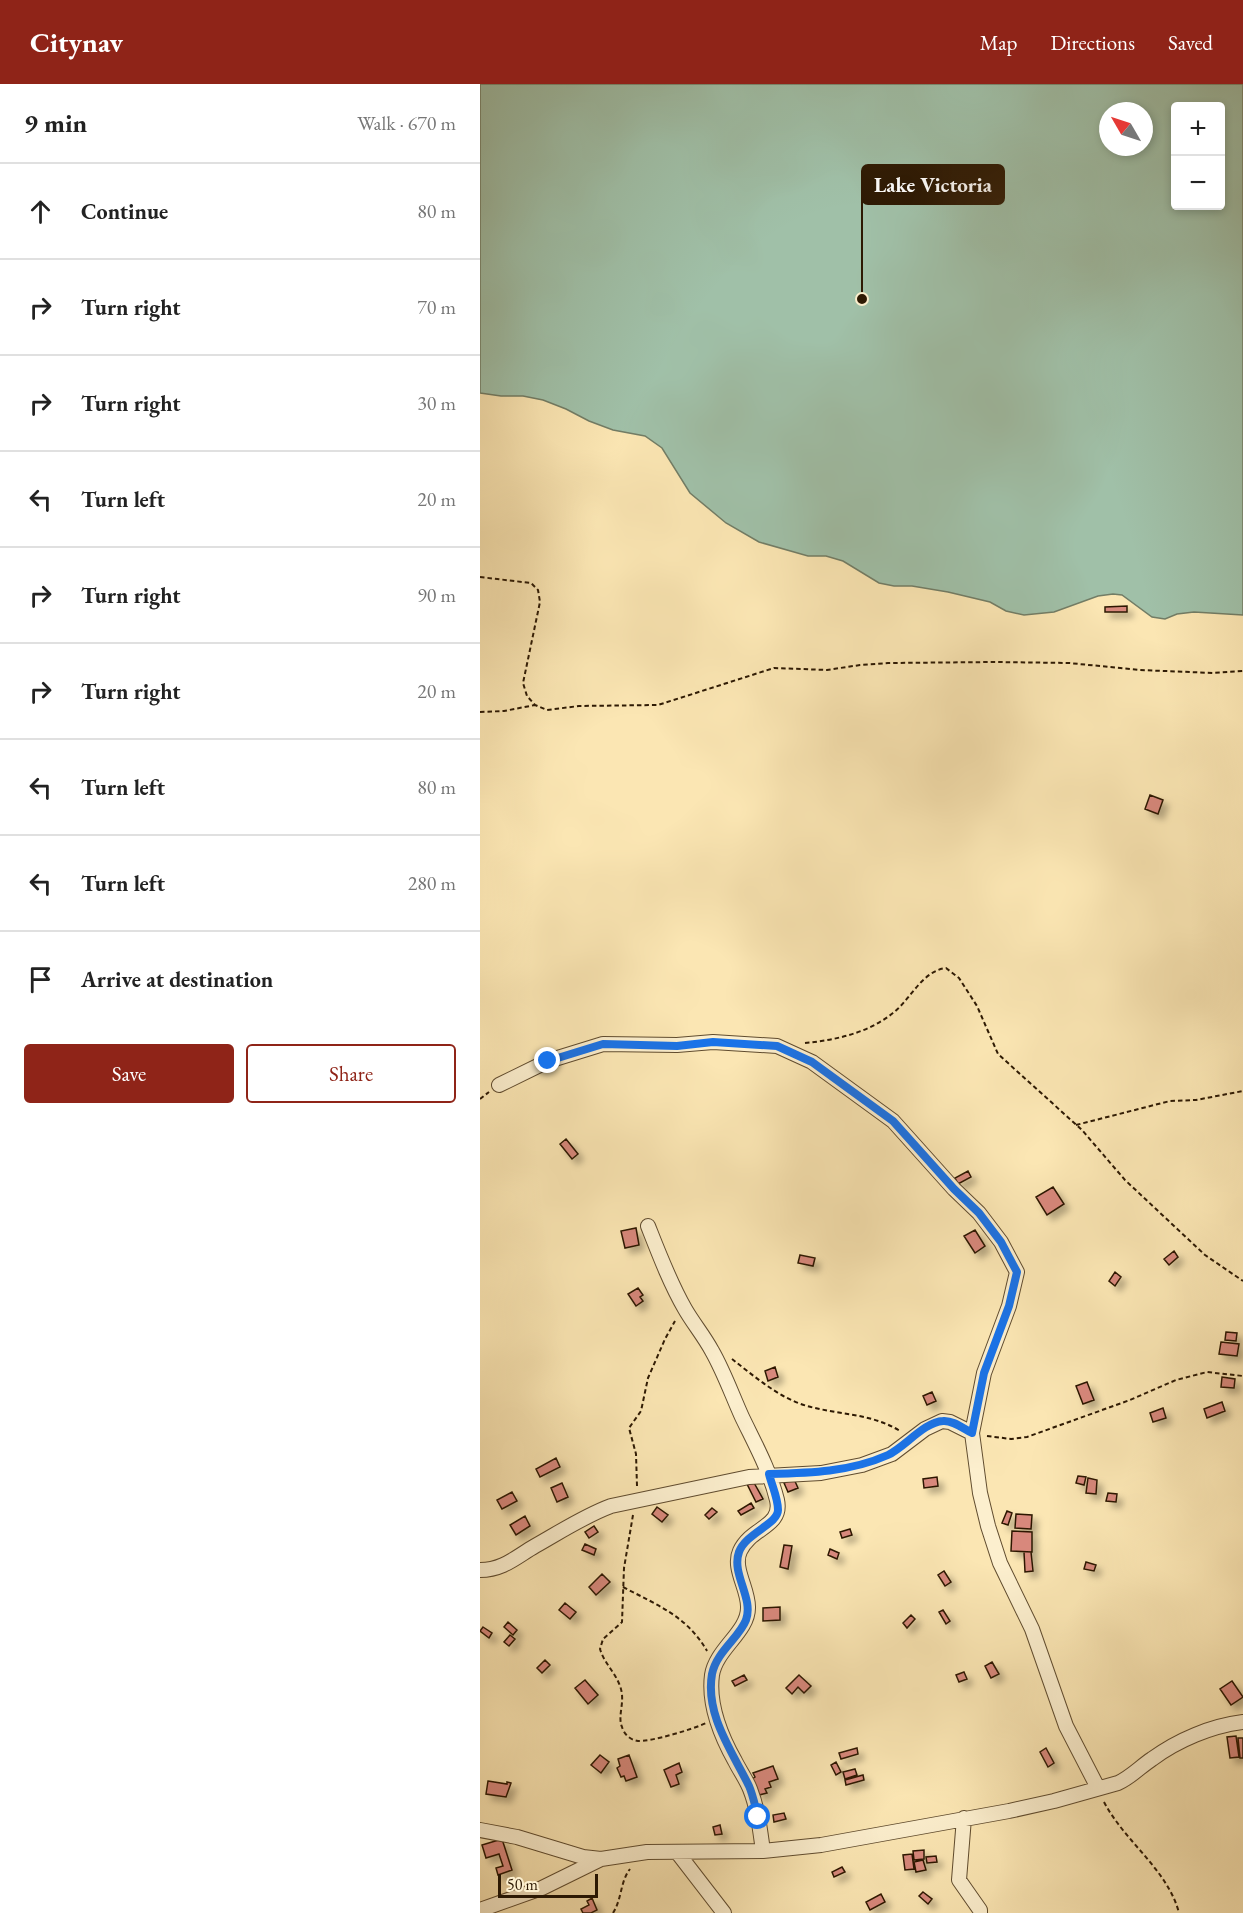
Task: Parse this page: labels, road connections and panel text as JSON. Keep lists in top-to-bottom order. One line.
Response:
{"places":["Lake Victoria"],"scale_bar":"50 m","north":"top left","page":{"header":"Citynav","nav":["Map","Directions","Saved"],"heading":["9 min","Walk · 670 m"],"map_buttons":["+","−"],"list":[["Continue","80 m"],["Turn right","70 m"],["Turn right","30 m"],["Turn left","20 m"],["Turn right","90 m"],["Turn right","20 m"],["Turn left","80 m"],["Turn left","280 m"],"Arrive at destination"],"buttons":["Save","Share"],"scale":"50 m"}}
